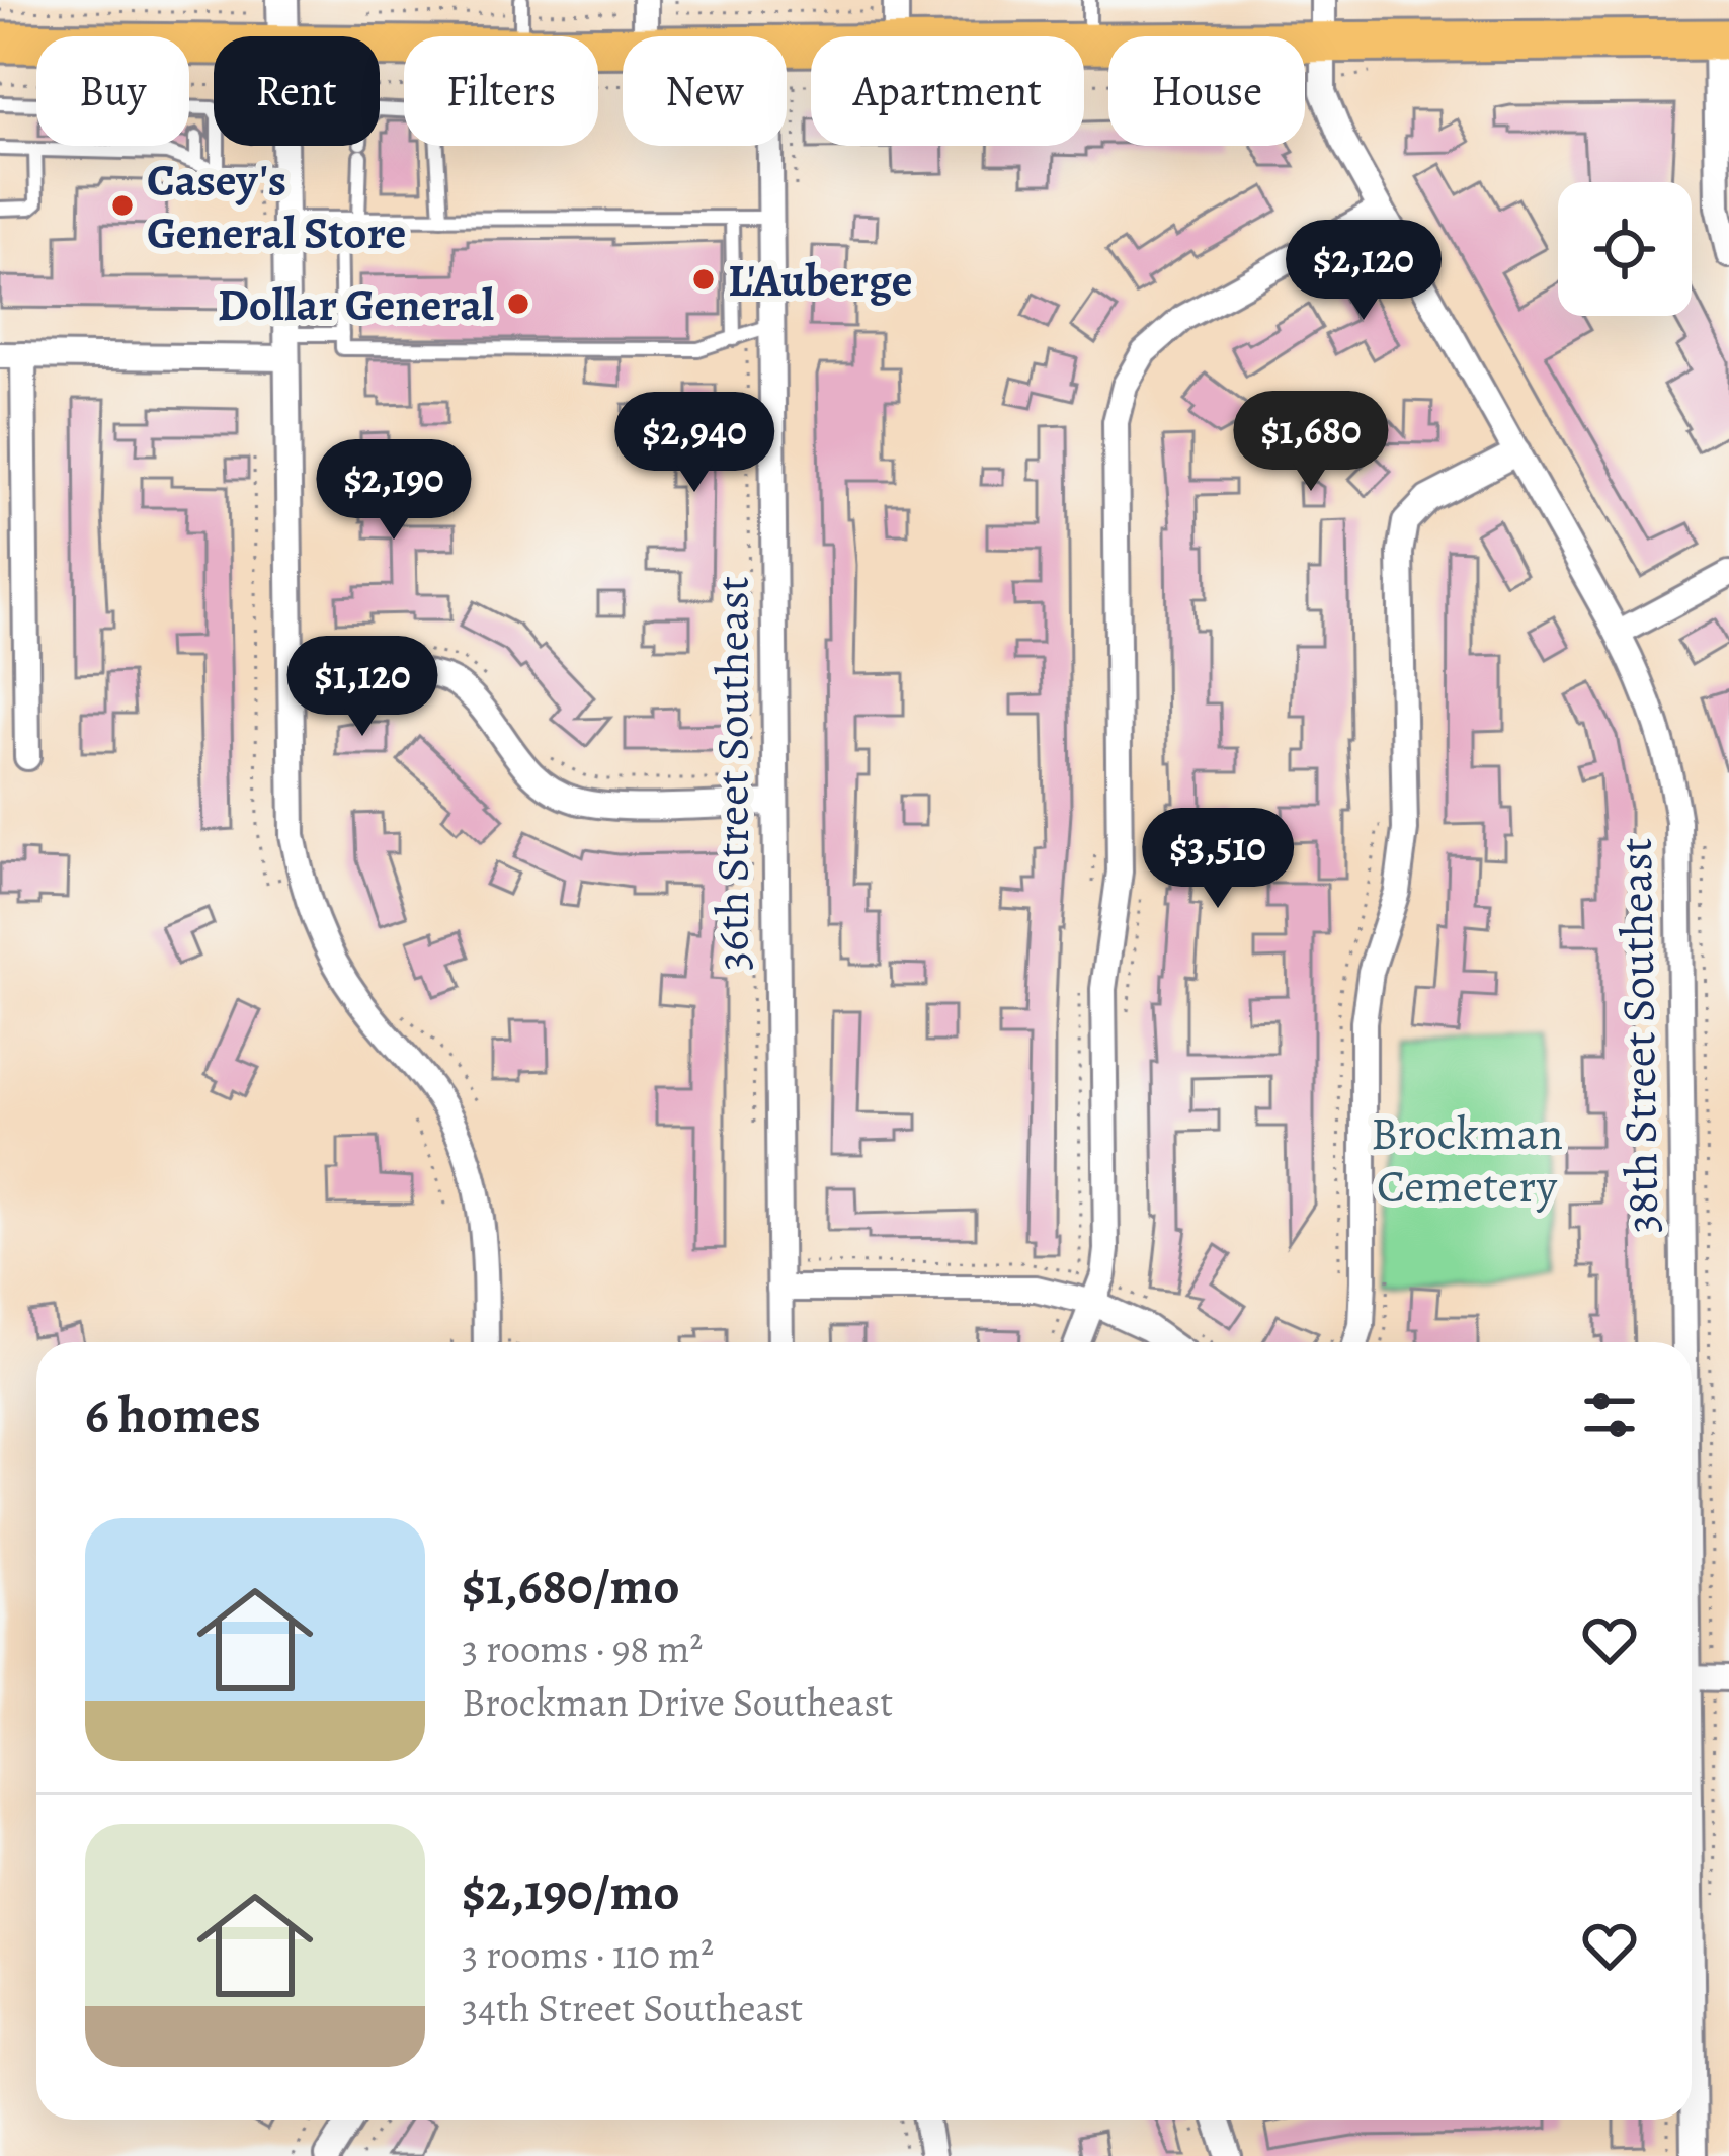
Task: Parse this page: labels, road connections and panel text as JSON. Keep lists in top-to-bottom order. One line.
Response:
{"streets":{"street":["36th Street Southeast","38th Street Southeast"]},"parks":["Brockman Cemetery"],"places":["Casey's General Store","L'Auberge","Dollar General"],"page":{"chip":["Buy","Rent","Filters","New","Apartment","House"],"price":["$2,120","$1,680","$2,940","$2,190","$1,120","$3,510"],"heading":"6 homes","list":[{"name":"$1,680/mo","note":"3 rooms · 98 m² · Brockman Drive Southeast"},{"name":"$2,190/mo","note":"3 rooms · 110 m² · 34th Street Southeast"}]}}
